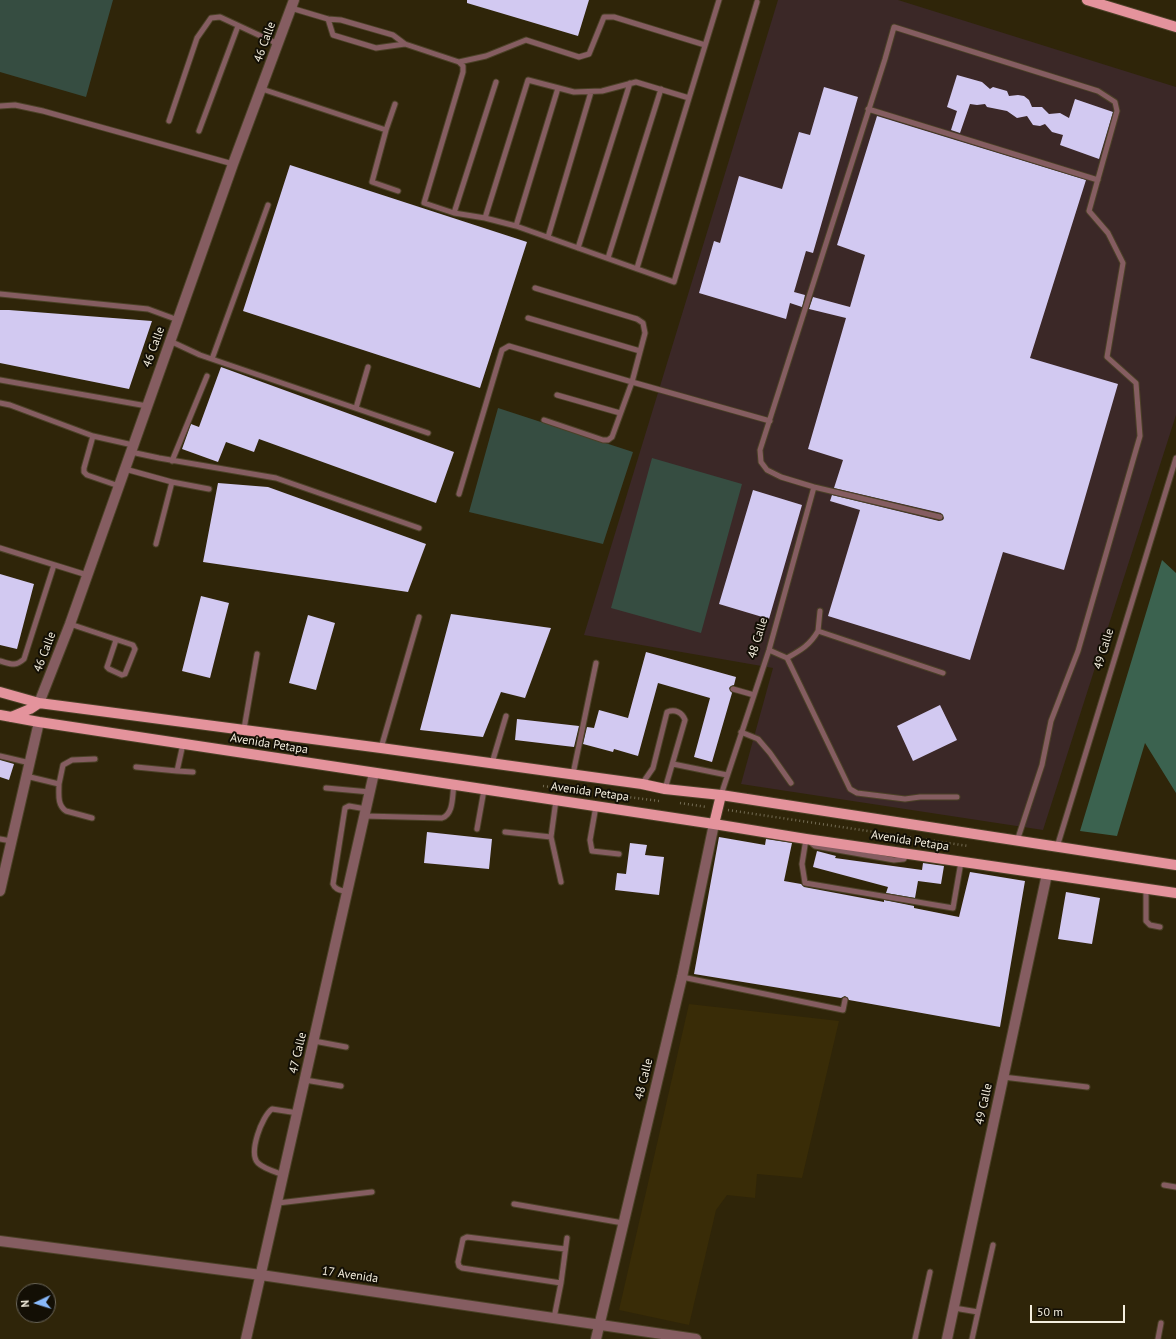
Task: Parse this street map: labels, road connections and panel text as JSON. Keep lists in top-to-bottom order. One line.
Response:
{"streets":{"main road":["Avenida Petapa"],"street":["46 Calle","48 Calle","49 Calle","47 Calle","17 Avenida"]},"crossings":[["46 Calle","Avenida Petapa"],["48 Calle","Avenida Petapa"],["48 Calle","17 Avenida"],["49 Calle","Avenida Petapa"],["Avenida Petapa","47 Calle"],["47 Calle","17 Avenida"]],"scale_bar":"50 m","north":"left"}
